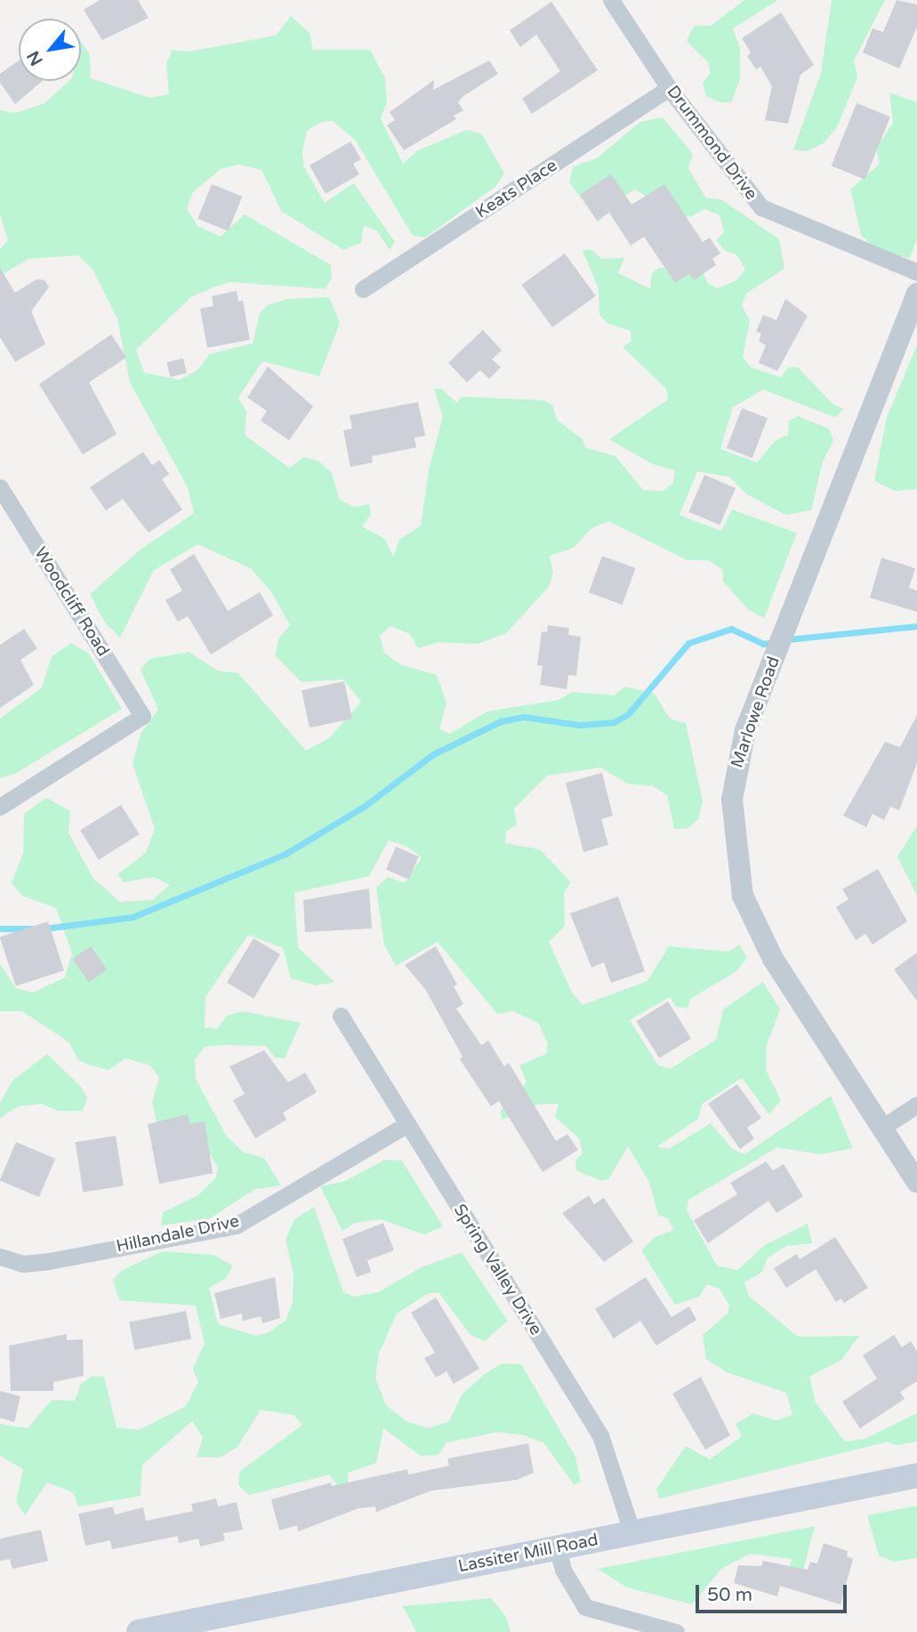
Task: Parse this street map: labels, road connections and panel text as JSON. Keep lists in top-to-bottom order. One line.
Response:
{"streets":{"main road":["Lassiter Mill Road"],"street":["Drummond Drive","Keats Place","Woodcliff Road","Marlowe Road","Hillandale Drive","Spring Valley Drive"]},"crossings":[["Drummond Drive","Keats Place"],["Hillandale Drive","Spring Valley Drive"],["Spring Valley Drive","Lassiter Mill Road"]],"scale_bar":"50 m","north":"bottom left"}
